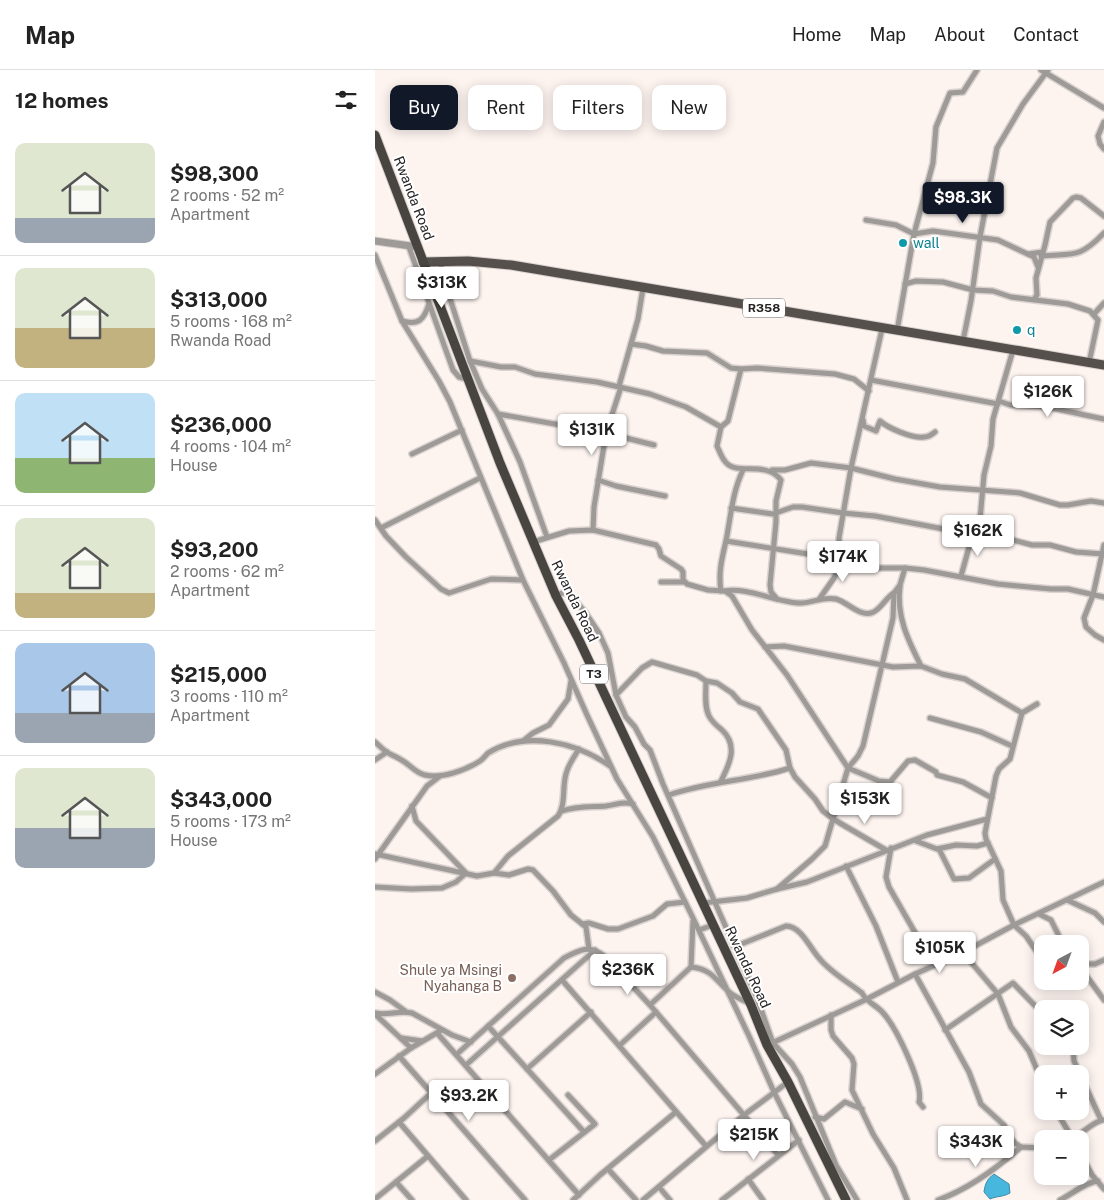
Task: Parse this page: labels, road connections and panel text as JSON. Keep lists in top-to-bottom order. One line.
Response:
{"streets":{"highway":["Rwanda Road","T3"],"main road":["R358"]},"crossings":[["Rwanda Road","R358"]],"places":["wall","q","Shule ya Msingi Nyahanga B"],"north":"bottom left","page":{"header":"Map","nav":["Home","Map","About","Contact"],"heading":"12 homes","chip":["Buy","Rent","Filters","New"],"list":[{"name":"$98,300","note":"2 rooms · 52 m² · Apartment"},{"name":"$313,000","note":"5 rooms · 168 m² · Rwanda Road"},{"name":"$236,000","note":"4 rooms · 104 m² · House"},{"name":"$93,200","note":"2 rooms · 62 m² · Apartment"},{"name":"$215,000","note":"3 rooms · 110 m² · Apartment"},{"name":"$343,000","note":"5 rooms · 173 m² · House"}],"price":["$98.3K","$313K","$126K","$131K","$162K","$174K","$153K","$105K","$236K","$93.2K","$215K","$343K"],"map_buttons":["+","−"]}}
